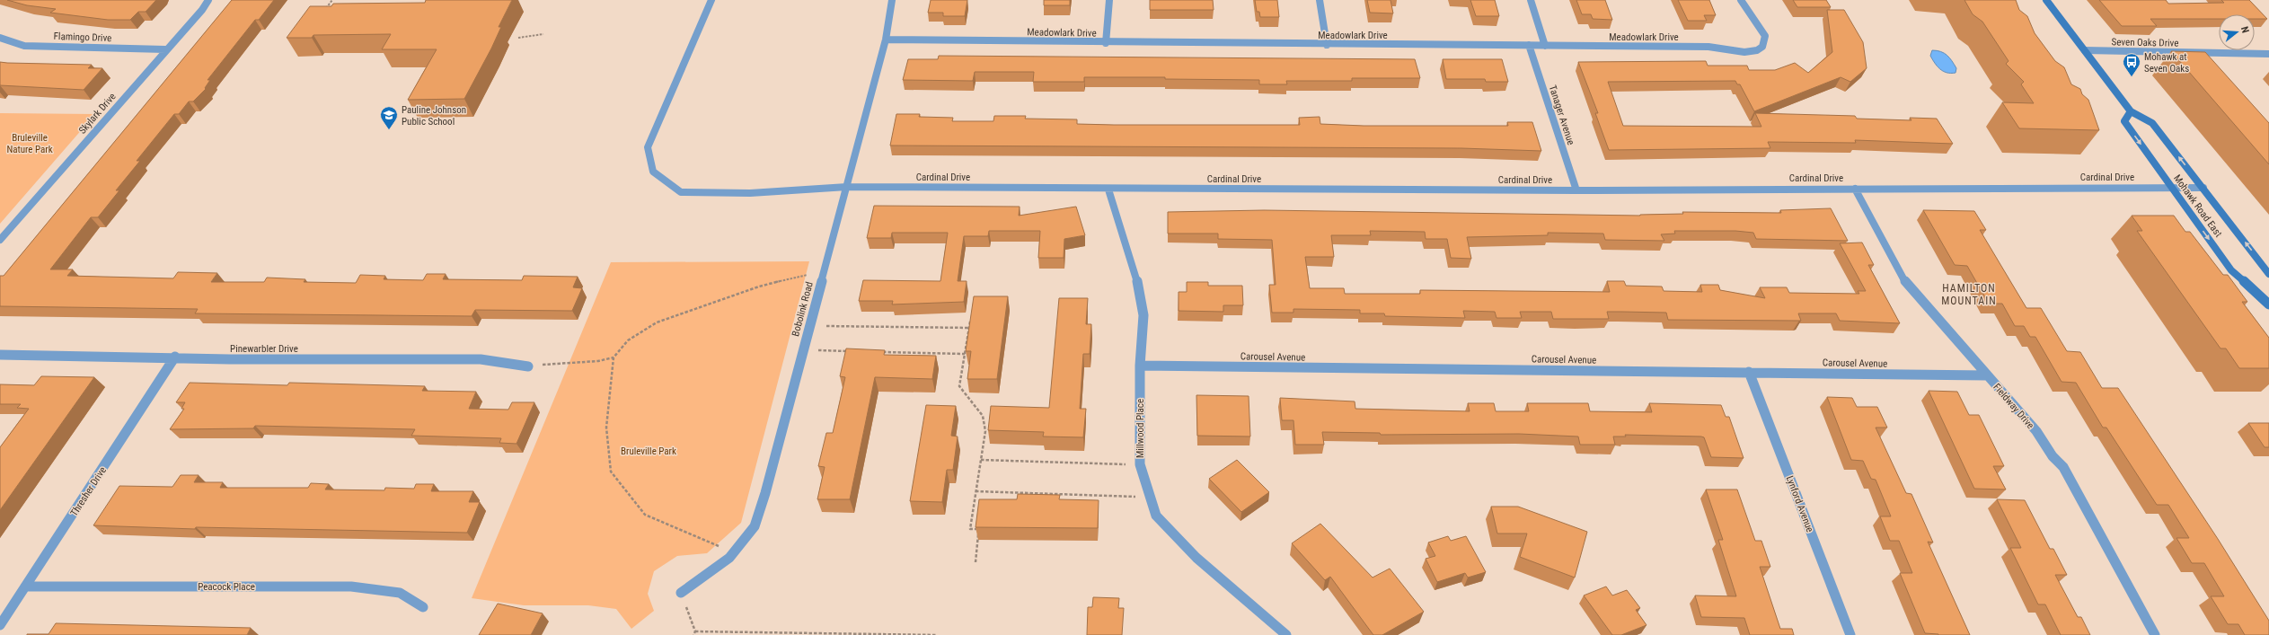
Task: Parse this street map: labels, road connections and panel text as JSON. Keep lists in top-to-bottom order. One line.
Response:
{"streets":{"main road":["Mohawk Road East"],"street":["Meadowlark Drive","Flamingo Drive","Seven Oaks Drive","Skylark Drive","Tanager Avenue","Cardinal Drive","Bobolink Road","Pinewarbler Drive","Carousel Avenue","Fieldway Drive","Millwood Place","Thresher Drive","Lynford Avenue","Peacock Place"]},"crossings":[["Meadowlark Drive","Tanager Avenue"],["Meadowlark Drive","Bobolink Road"],["Flamingo Drive","Skylark Drive"],["Seven Oaks Drive","Mohawk Road East"],["Tanager Avenue","Cardinal Drive"],["Cardinal Drive","Mohawk Road East"],["Cardinal Drive","Bobolink Road"],["Cardinal Drive","Fieldway Drive"],["Cardinal Drive","Millwood Place"],["Pinewarbler Drive","Thresher Drive"],["Carousel Avenue","Fieldway Drive"],["Carousel Avenue","Millwood Place"],["Carousel Avenue","Lynford Avenue"],["Thresher Drive","Peacock Place"]],"districts":["HAMILTON MOUNTAIN"],"parks":["Bruleville Nature Park","Bruleville Park"],"places":{"bus stop":["Mohawk at Seven Oaks"],"school or university":["Pauline Johnson Public School"]},"north":"right"}
